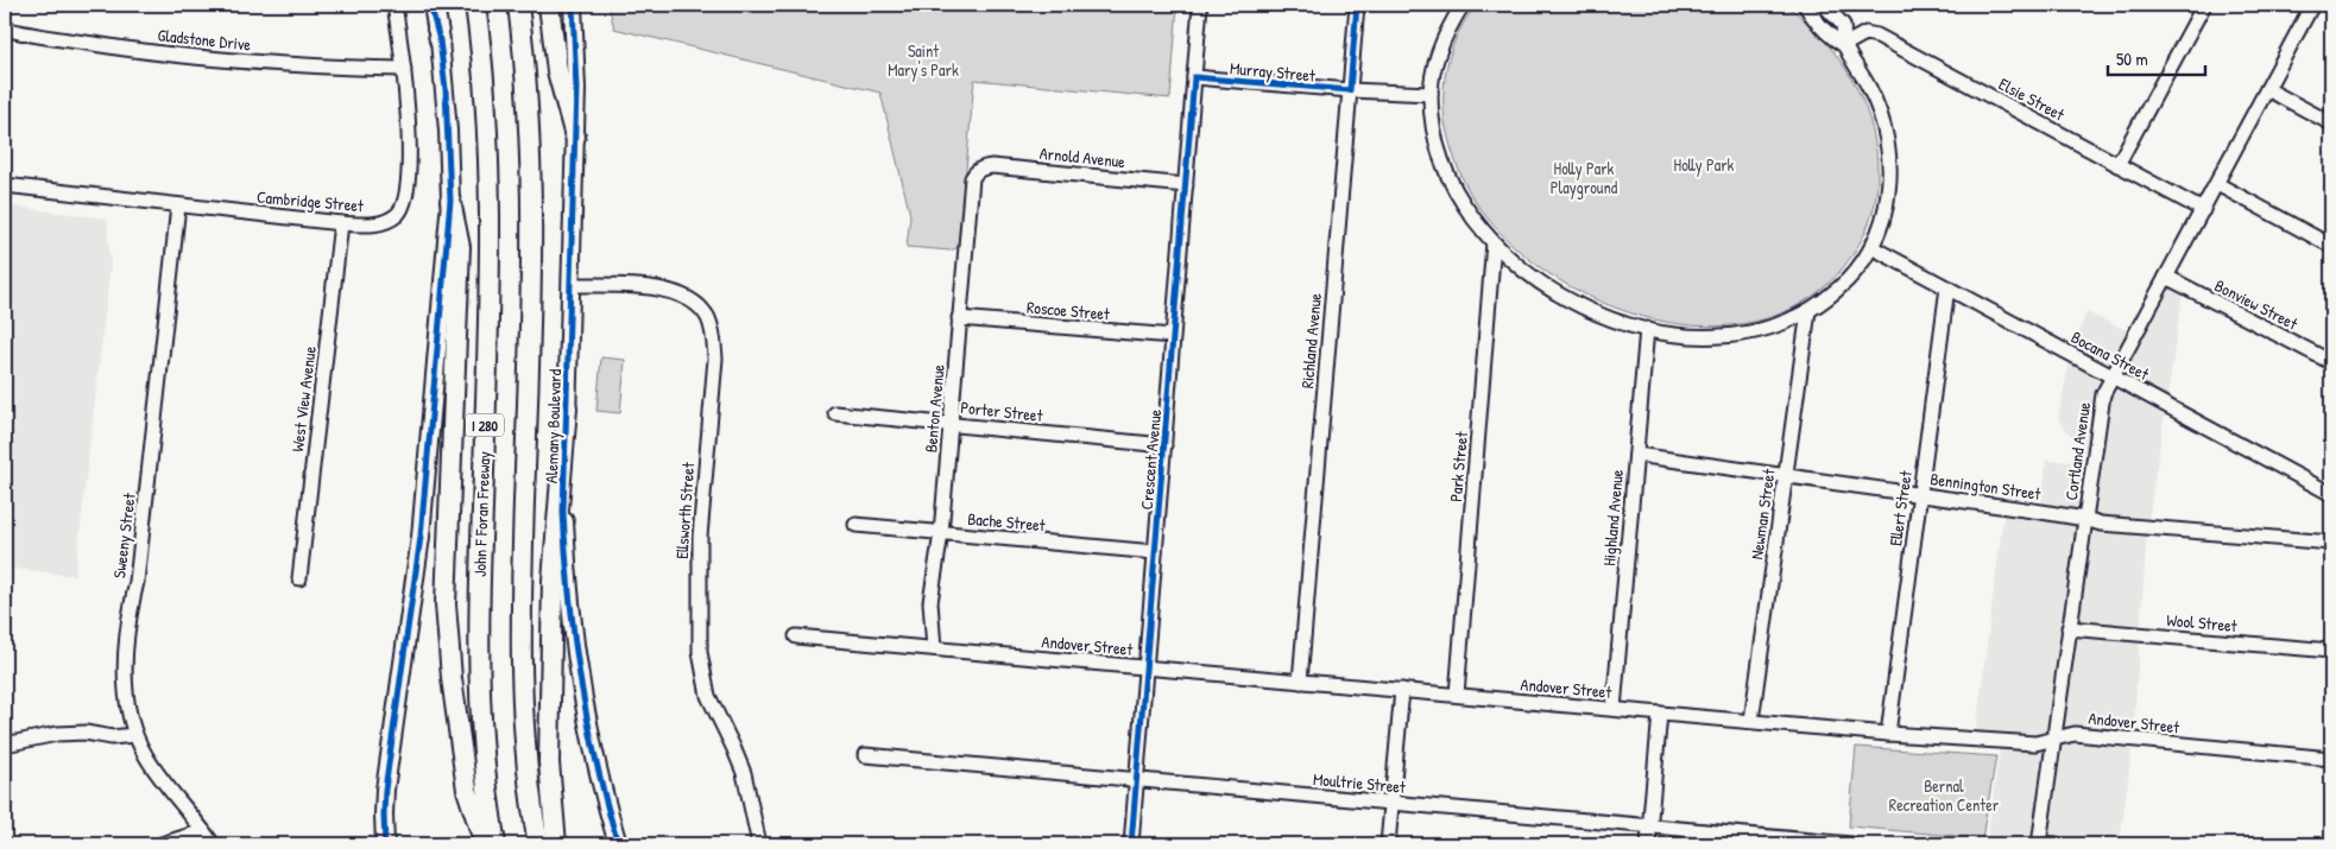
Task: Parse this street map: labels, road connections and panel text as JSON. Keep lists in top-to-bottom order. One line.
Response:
{"streets":{"highway":["I 280","John F Foran Freeway"],"main road":["Alemany Boulevard"],"street":["Gladstone Drive","Murray Street","Elsie Street","Arnold Avenue","Cambridge Street","Bonview Street","Roscoe Street","Richland Avenue","Bocana Street","West View Avenue","Benton Avenue","Porter Street","Cortland Avenue","Crescent Avenue","Park Street","Bennington Street","Ellert Street","Ellsworth Street","Newman Street","Highland Avenue","Bache Street","Sweeny Street","Wool Street","Andover Street","Moultrie Street"]},"crossings":[["Gladstone Drive","Cambridge Street"],["Murray Street","Richland Avenue"],["Murray Street","Crescent Avenue"],["Elsie Street","Cortland Avenue"],["Arnold Avenue","Benton Avenue"],["Arnold Avenue","Crescent Avenue"],["Cambridge Street","West View Avenue"],["Cambridge Street","Sweeny Street"],["Bonview Street","Cortland Avenue"],["Roscoe Street","Benton Avenue"],["Roscoe Street","Crescent Avenue"],["Richland Avenue","Andover Street"],["Bocana Street","Cortland Avenue"],["Bocana Street","Ellert Street"],["Benton Avenue","Porter Street"],["Benton Avenue","Bache Street"],["Benton Avenue","Andover Street"],["Porter Street","Crescent Avenue"],["Alemany Boulevard","Ellsworth Street"],["Cortland Avenue","Bennington Street"],["Cortland Avenue","Wool Street"],["Cortland Avenue","Andover Street"],["Crescent Avenue","Bache Street"],["Crescent Avenue","Andover Street"],["Crescent Avenue","Moultrie Street"],["Park Street","Andover Street"],["Bennington Street","Ellert Street"],["Bennington Street","Newman Street"],["Bennington Street","Highland Avenue"],["Ellert Street","Andover Street"],["Newman Street","Andover Street"],["Highland Avenue","Andover Street"]],"parks":["Saint Mary's Park","Holly Park","Holly Park Playground","Bernal Recreation Center"],"scale_bar":"50 m"}
